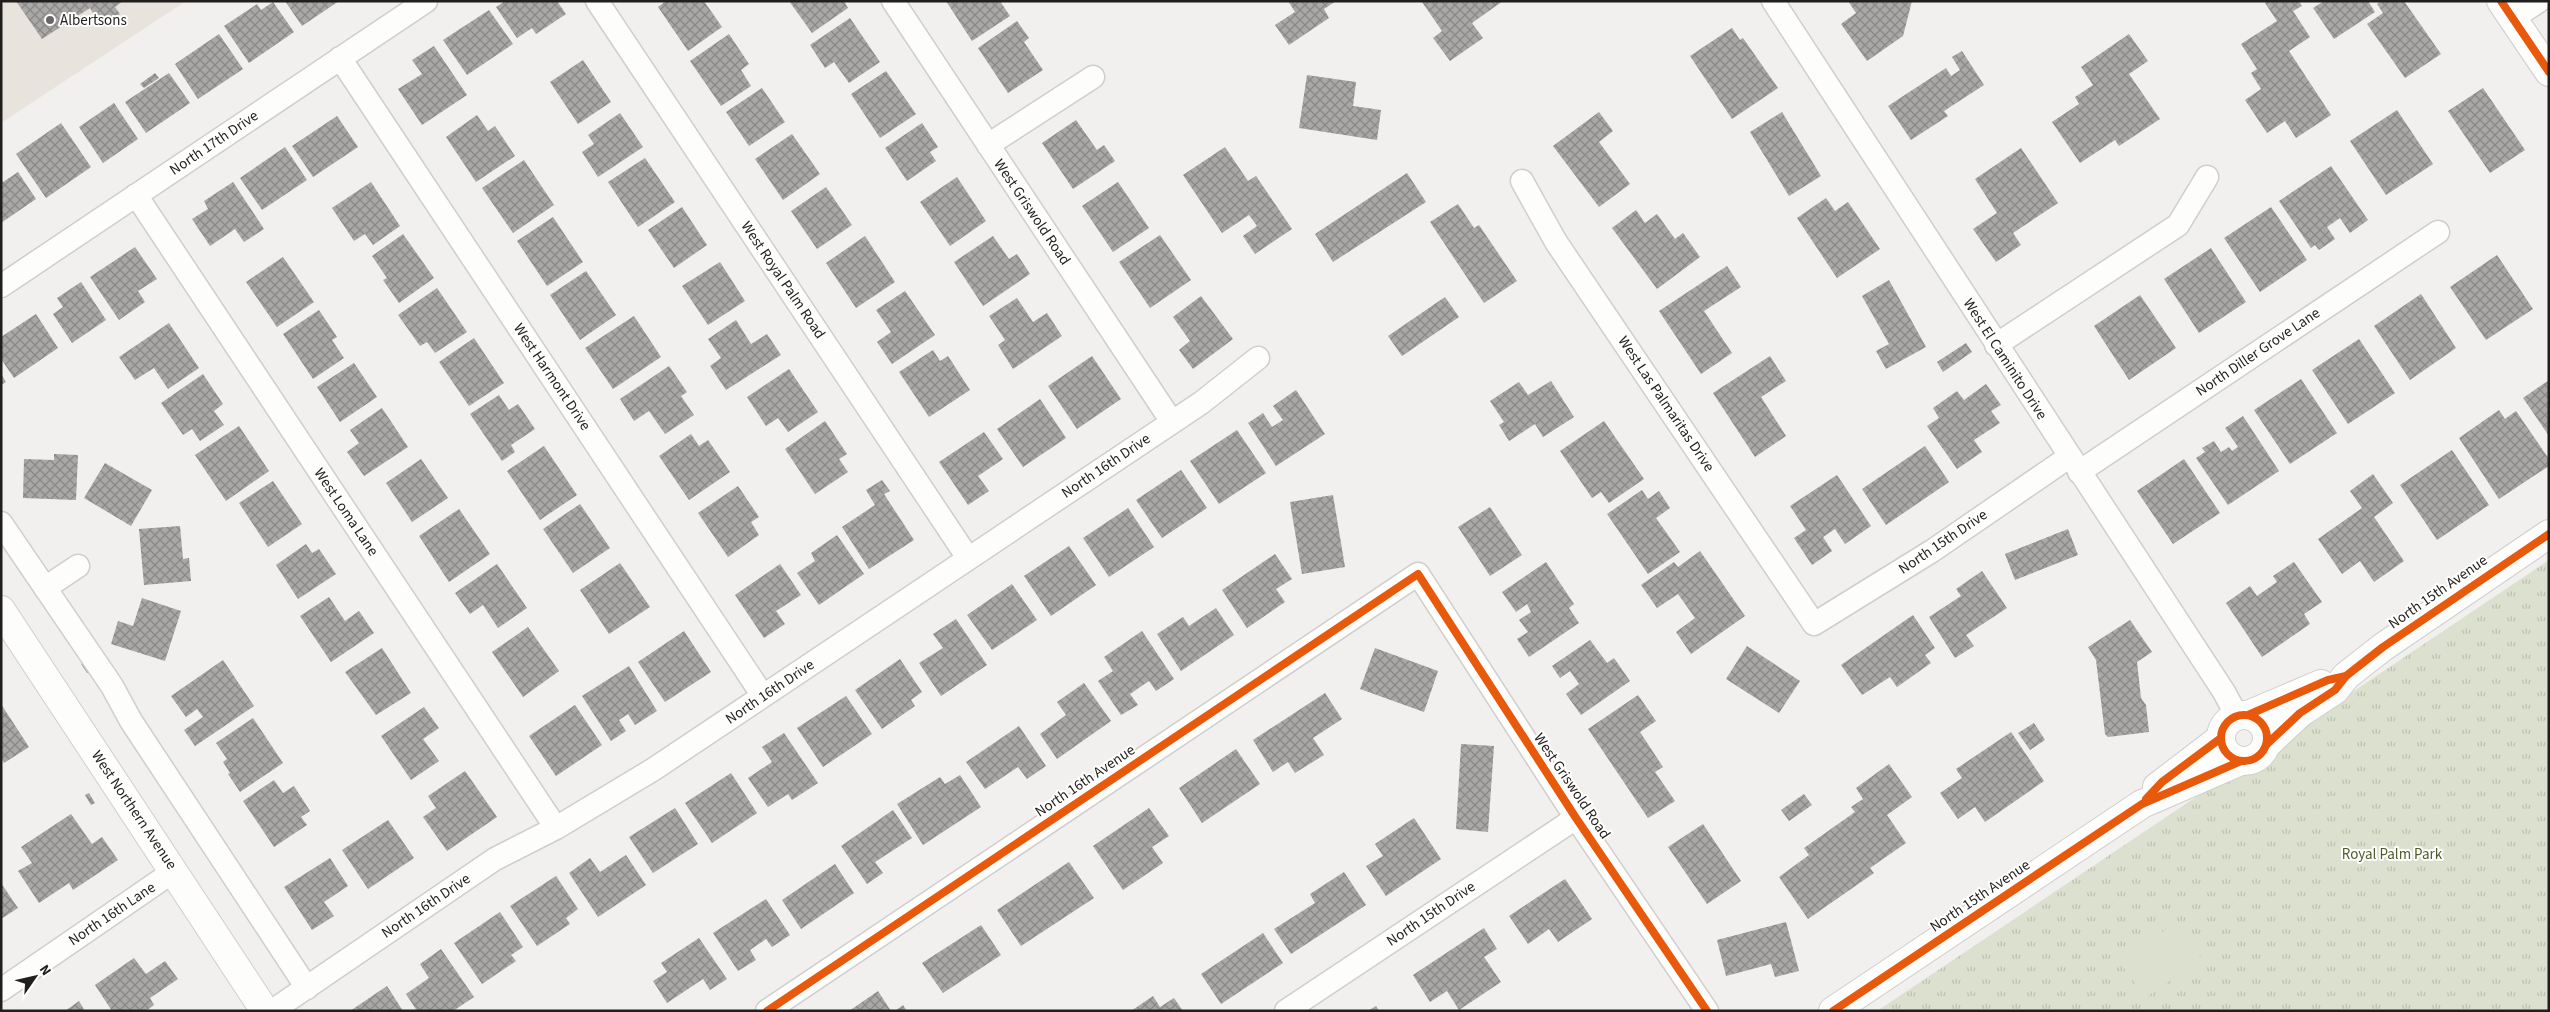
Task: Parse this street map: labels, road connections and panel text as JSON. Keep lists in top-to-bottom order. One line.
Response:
{"streets":{"street":["North 17th Drive","West Griswold Road","West Royal Palm Road","North Diller Grove Lane","West El Caminito Drive","West Harmont Drive","West Las Palmaritas Drive","North 16th Drive","West Loma Lane","North 15th Drive","North 15th Avenue","North 16th Avenue","West Northern Avenue","North 16th Lane"]},"crossings":[["North 17th Drive","West Harmont Drive"],["North 17th Drive","West Loma Lane"],["West Griswold Road","North 16th Drive"],["West Griswold Road","North 15th Drive"],["West Griswold Road","North 16th Avenue"],["West Royal Palm Road","North 16th Drive"],["North Diller Grove Lane","West El Caminito Drive"],["North Diller Grove Lane","North 15th Drive"],["West El Caminito Drive","North 15th Drive"],["West El Caminito Drive","North 15th Avenue"],["West Harmont Drive","North 16th Drive"],["West Las Palmaritas Drive","North 15th Drive"],["North 16th Drive","West Loma Lane"],["West Northern Avenue","North 16th Lane"]],"parks":["Royal Palm Park"],"places":["Albertsons"],"north":"top right"}
